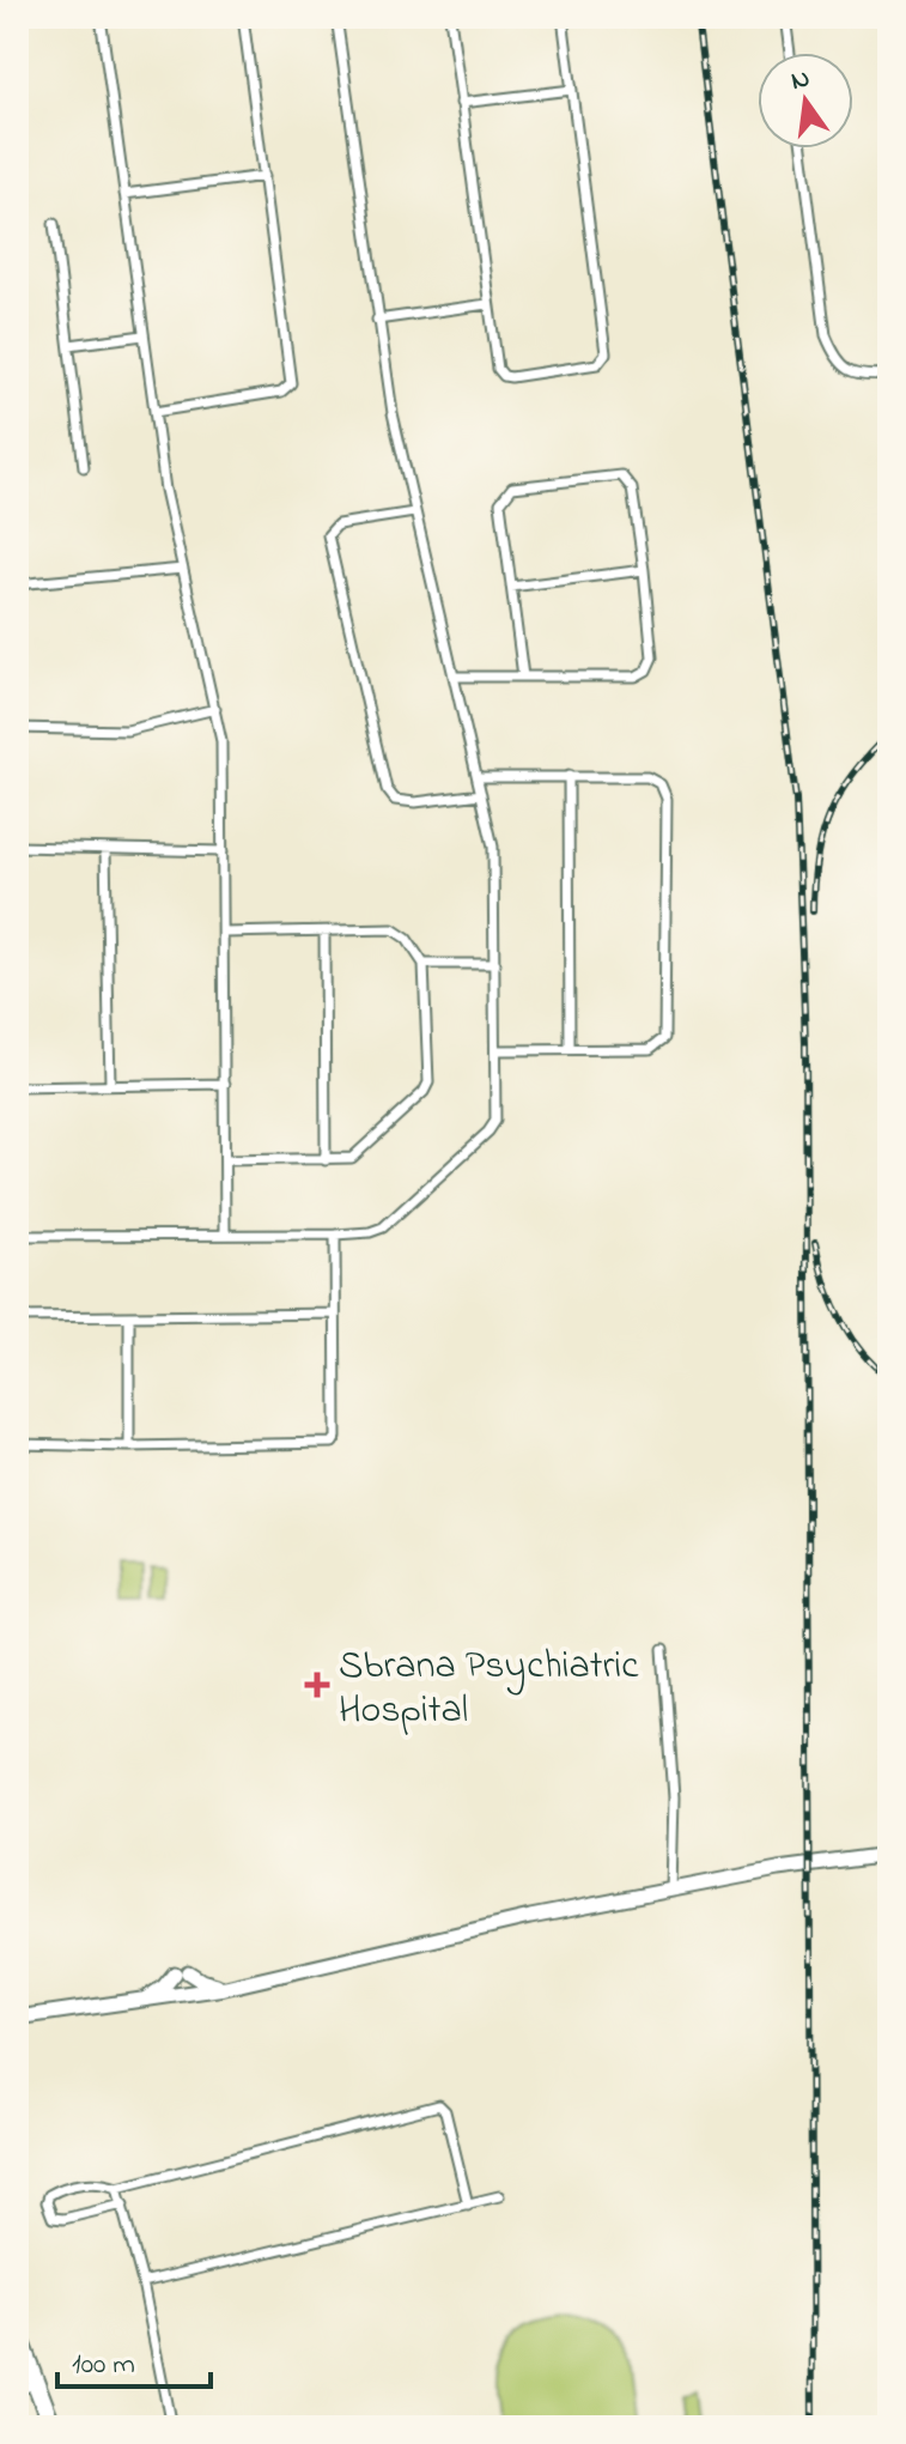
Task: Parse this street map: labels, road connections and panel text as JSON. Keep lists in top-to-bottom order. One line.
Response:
{"places":{"health":["Sbrana Psychiatric Hospital"]},"scale_bar":"100 m","north":"top"}
